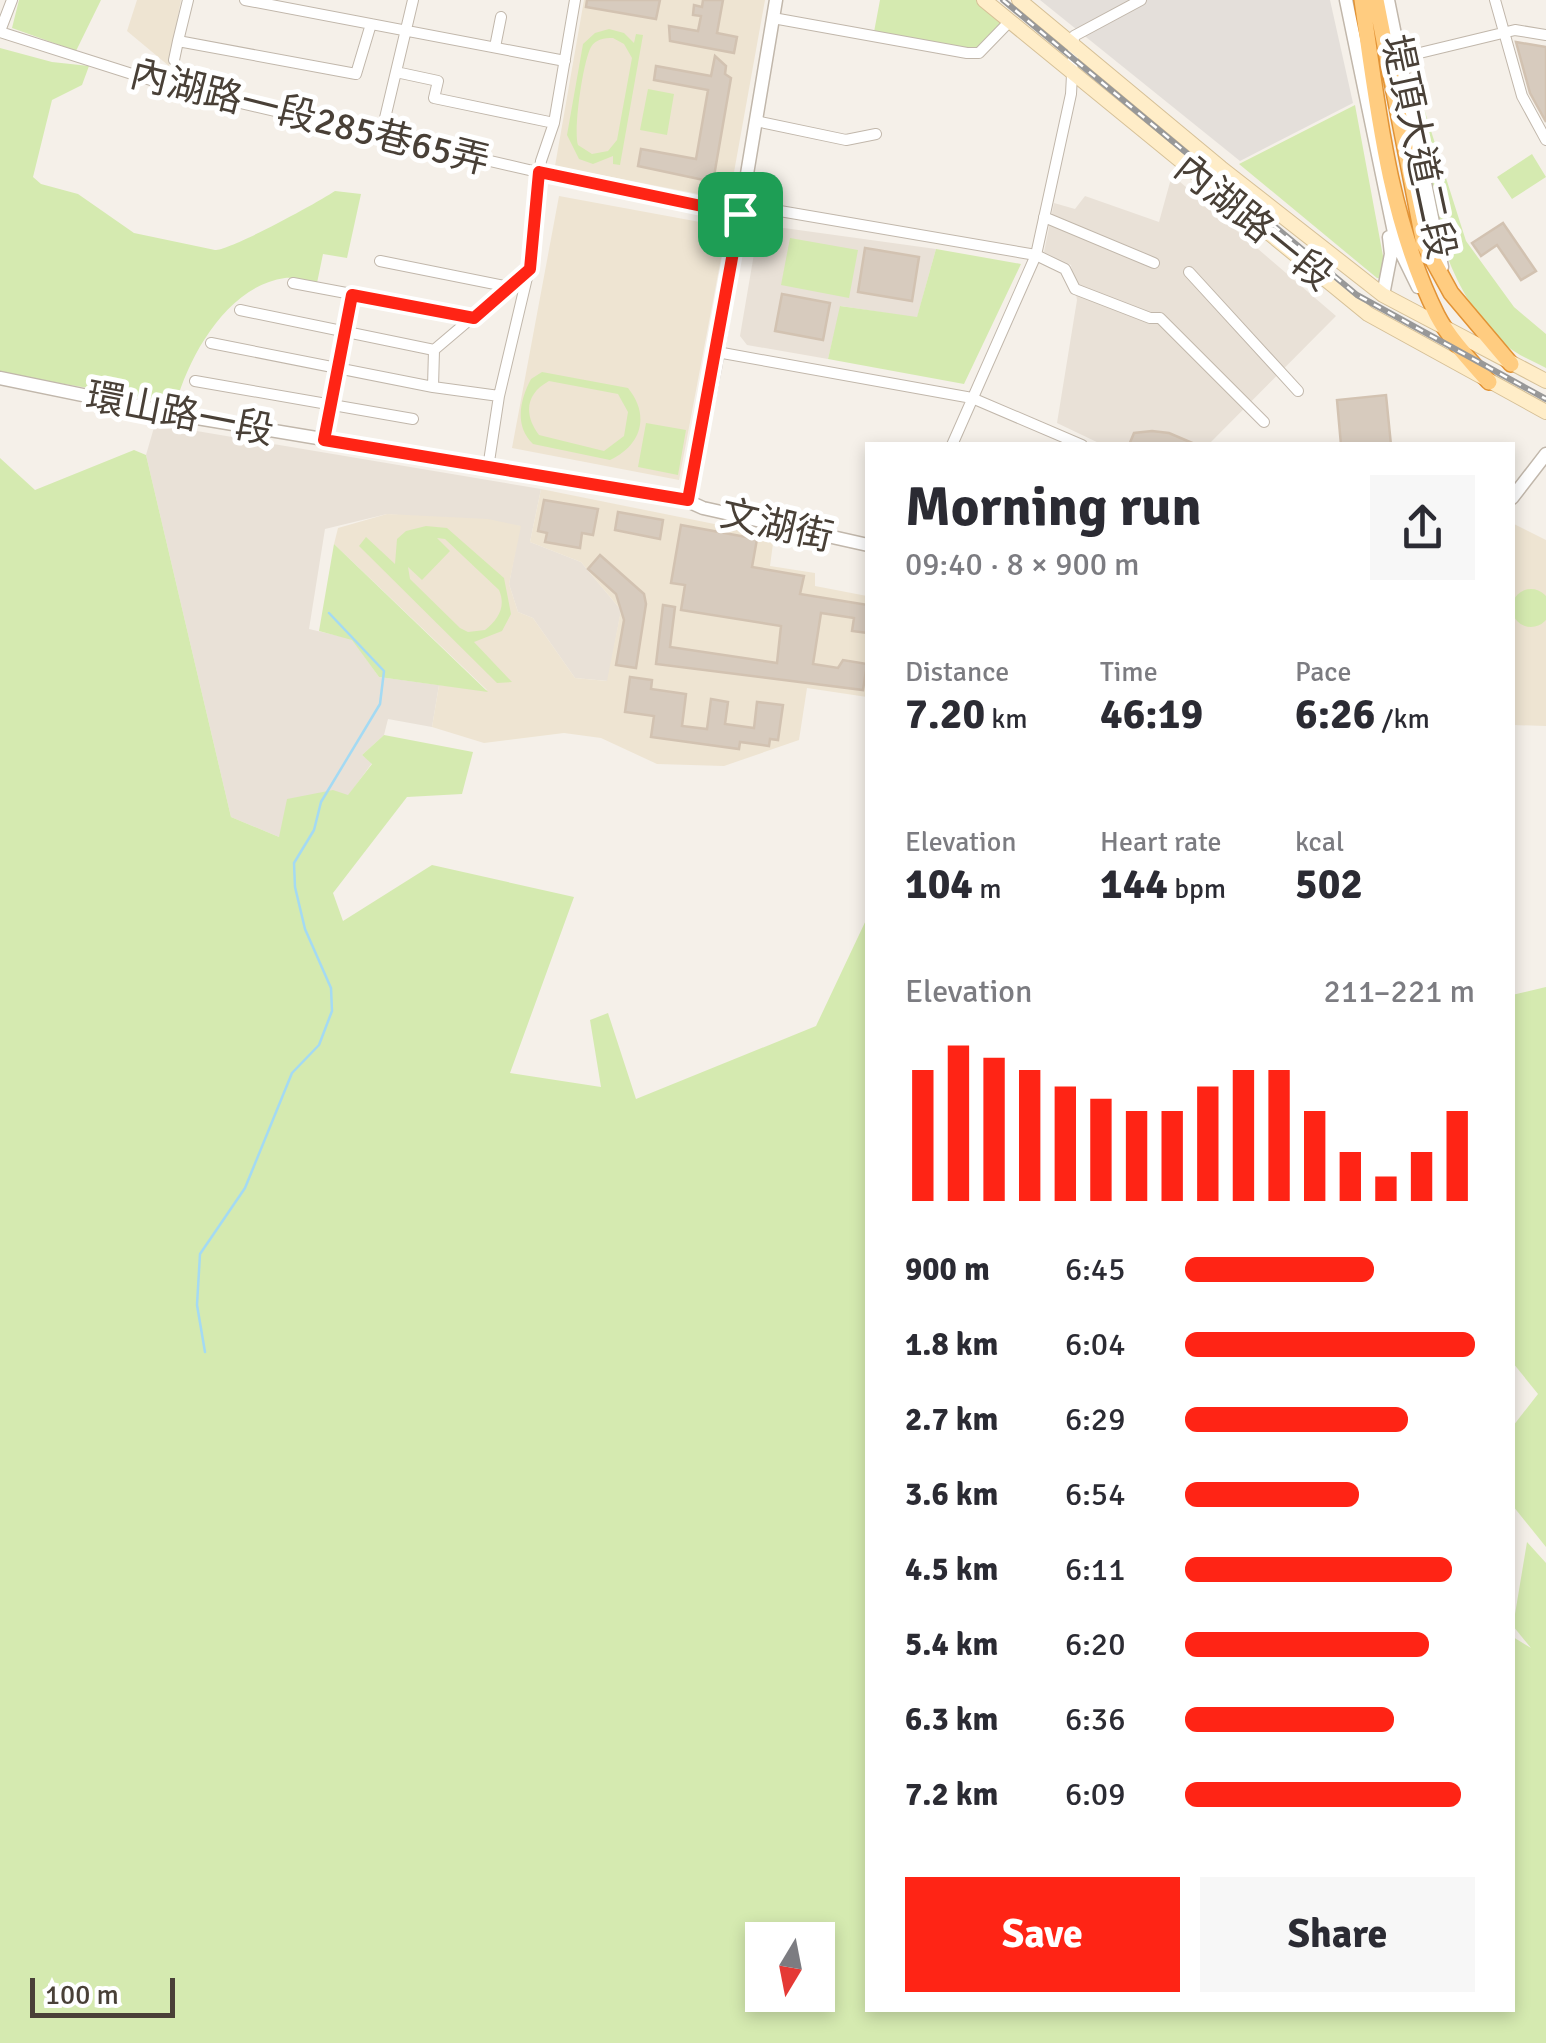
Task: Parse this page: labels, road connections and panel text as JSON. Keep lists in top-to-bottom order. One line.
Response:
{"streets":{"highway":["堤頂大道二段"],"main road":["內湖路一段"],"street":["內湖路一段285巷65弄","環山路一段","文湖街"]},"crossings":[["堤頂大道二段","內湖路一段"],["環山路一段","文湖街"]],"scale_bar":"100 m","north":"bottom","page":{"heading":["Morning run","09:40 · 8 × 900 m"],"stats":[["Distance","7.20 km"],["Time","46:19"],["Pace","6:26 /km"],["Elevation","104 m"],["Heart rate","144 bpm"],["kcal","502"]],"chart":["Elevation","211–221 m"],"list":[{"name":"900 m","note":"6:45"},{"name":"1.8 km","note":"6:04"},{"name":"2.7 km","note":"6:29"},{"name":"3.6 km","note":"6:54"},{"name":"4.5 km","note":"6:11"},{"name":"5.4 km","note":"6:20"},{"name":"6.3 km","note":"6:36"},{"name":"7.2 km","note":"6:09"}],"buttons":["Save","Share"],"scale":"100 m"}}
